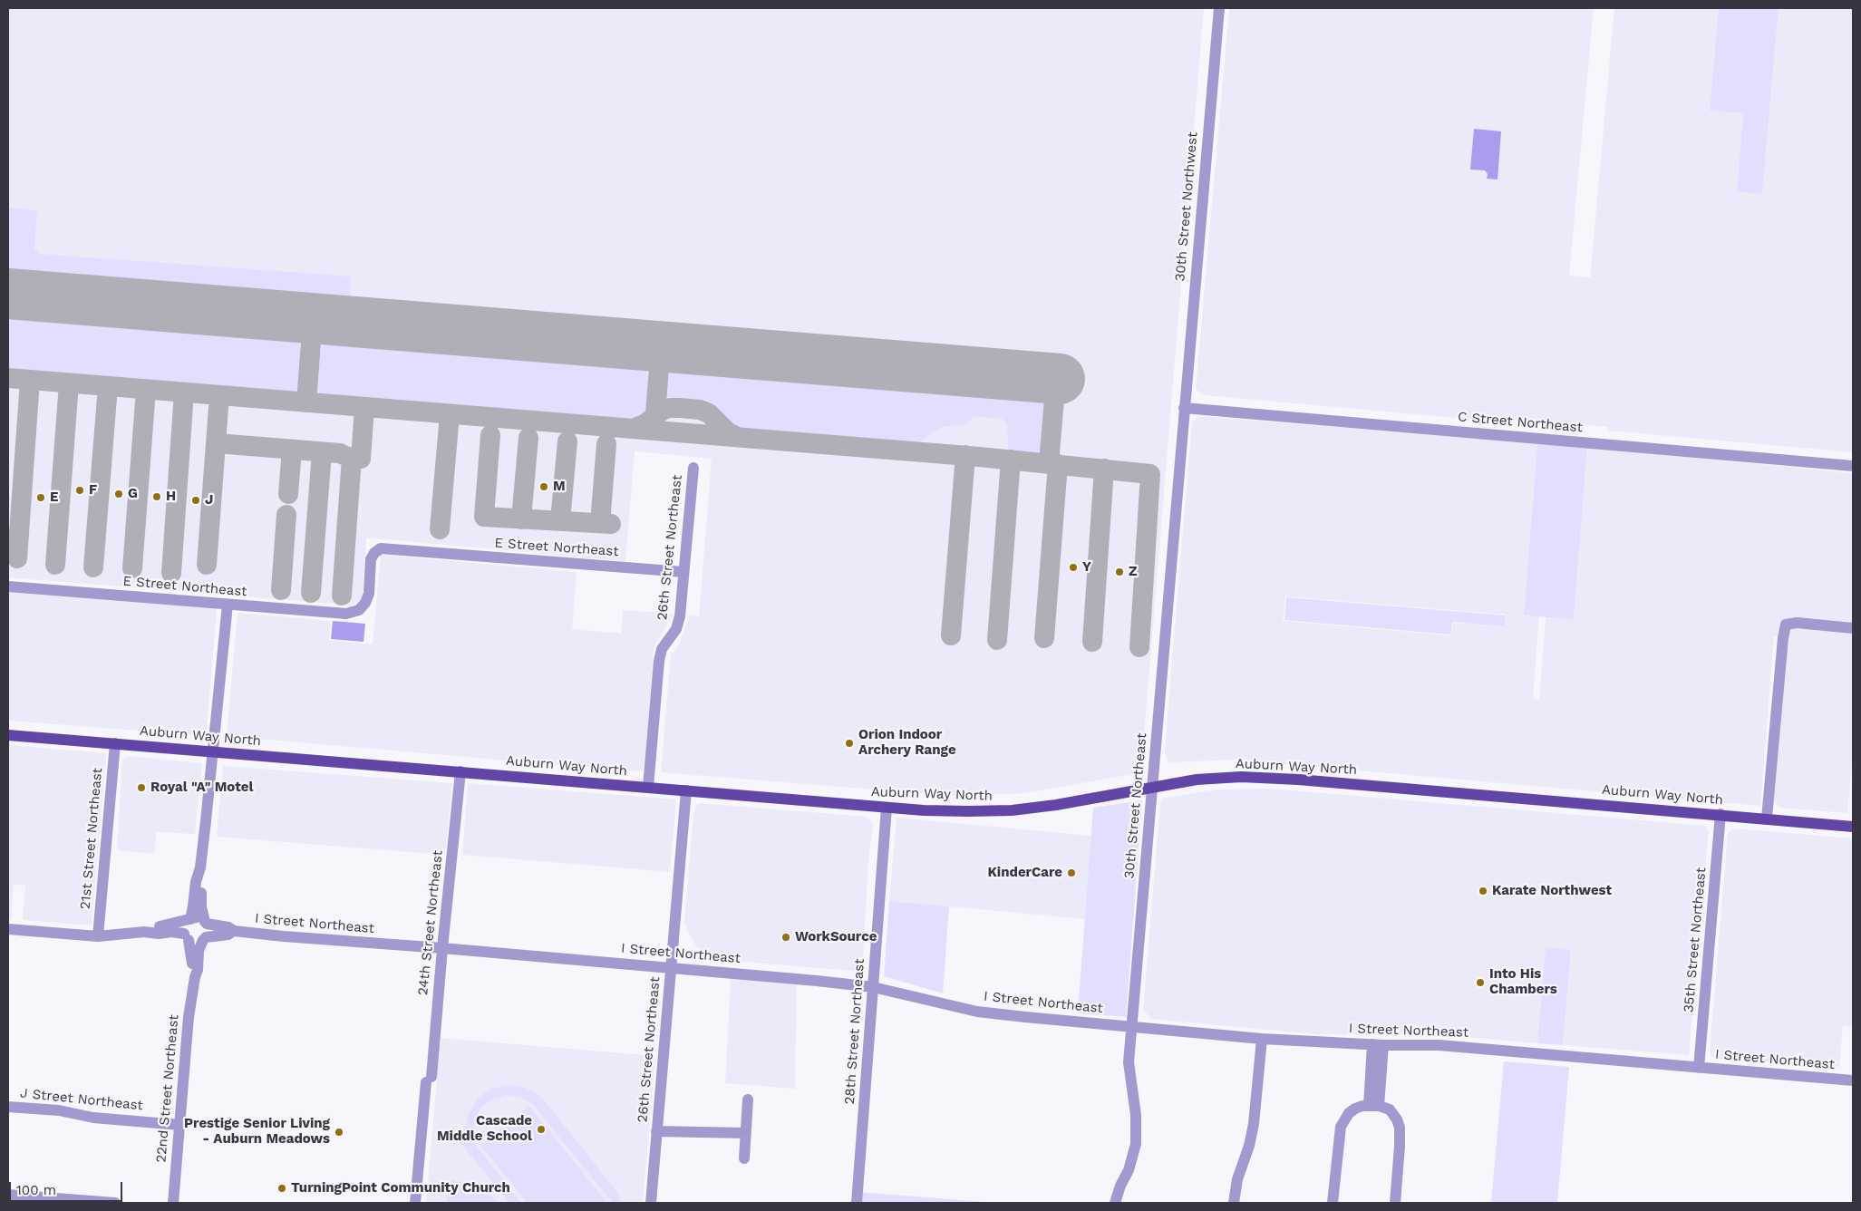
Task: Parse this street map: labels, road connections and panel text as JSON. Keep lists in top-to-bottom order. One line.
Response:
{"streets":{"main road":["Auburn Way North"],"street":["30th Street Northwest","C Street Northeast","E Street Northeast","26th Street Northeast","30th Street Northeast","21st Street Northeast","24th Street Northeast","I Street Northeast","35th Street Northeast","28th Street Northeast","22nd Street Northeast","J Street Northeast"]},"crossings":[["30th Street Northwest","C Street Northeast"],["30th Street Northwest","30th Street Northeast"],["C Street Northeast","30th Street Northeast"],["E Street Northeast","26th Street Northeast"],["26th Street Northeast","Auburn Way North"],["26th Street Northeast","I Street Northeast"],["Auburn Way North","30th Street Northeast"],["Auburn Way North","21st Street Northeast"],["Auburn Way North","24th Street Northeast"],["Auburn Way North","35th Street Northeast"],["Auburn Way North","28th Street Northeast"],["30th Street Northeast","I Street Northeast"],["21st Street Northeast","I Street Northeast"],["24th Street Northeast","I Street Northeast"],["I Street Northeast","35th Street Northeast"],["I Street Northeast","28th Street Northeast"],["I Street Northeast","22nd Street Northeast"],["22nd Street Northeast","J Street Northeast"]],"places":["M","F","G","H","E","J","Y","Z","Orion Indoor Archery Range","Royal \"A\" Motel","KinderCare","Karate Northwest","WorkSource","Into His Chambers","Cascade Middle School","Prestige Senior Living - Auburn Meadows","TurningPoint Community Church"],"scale_bar":"100 m"}
